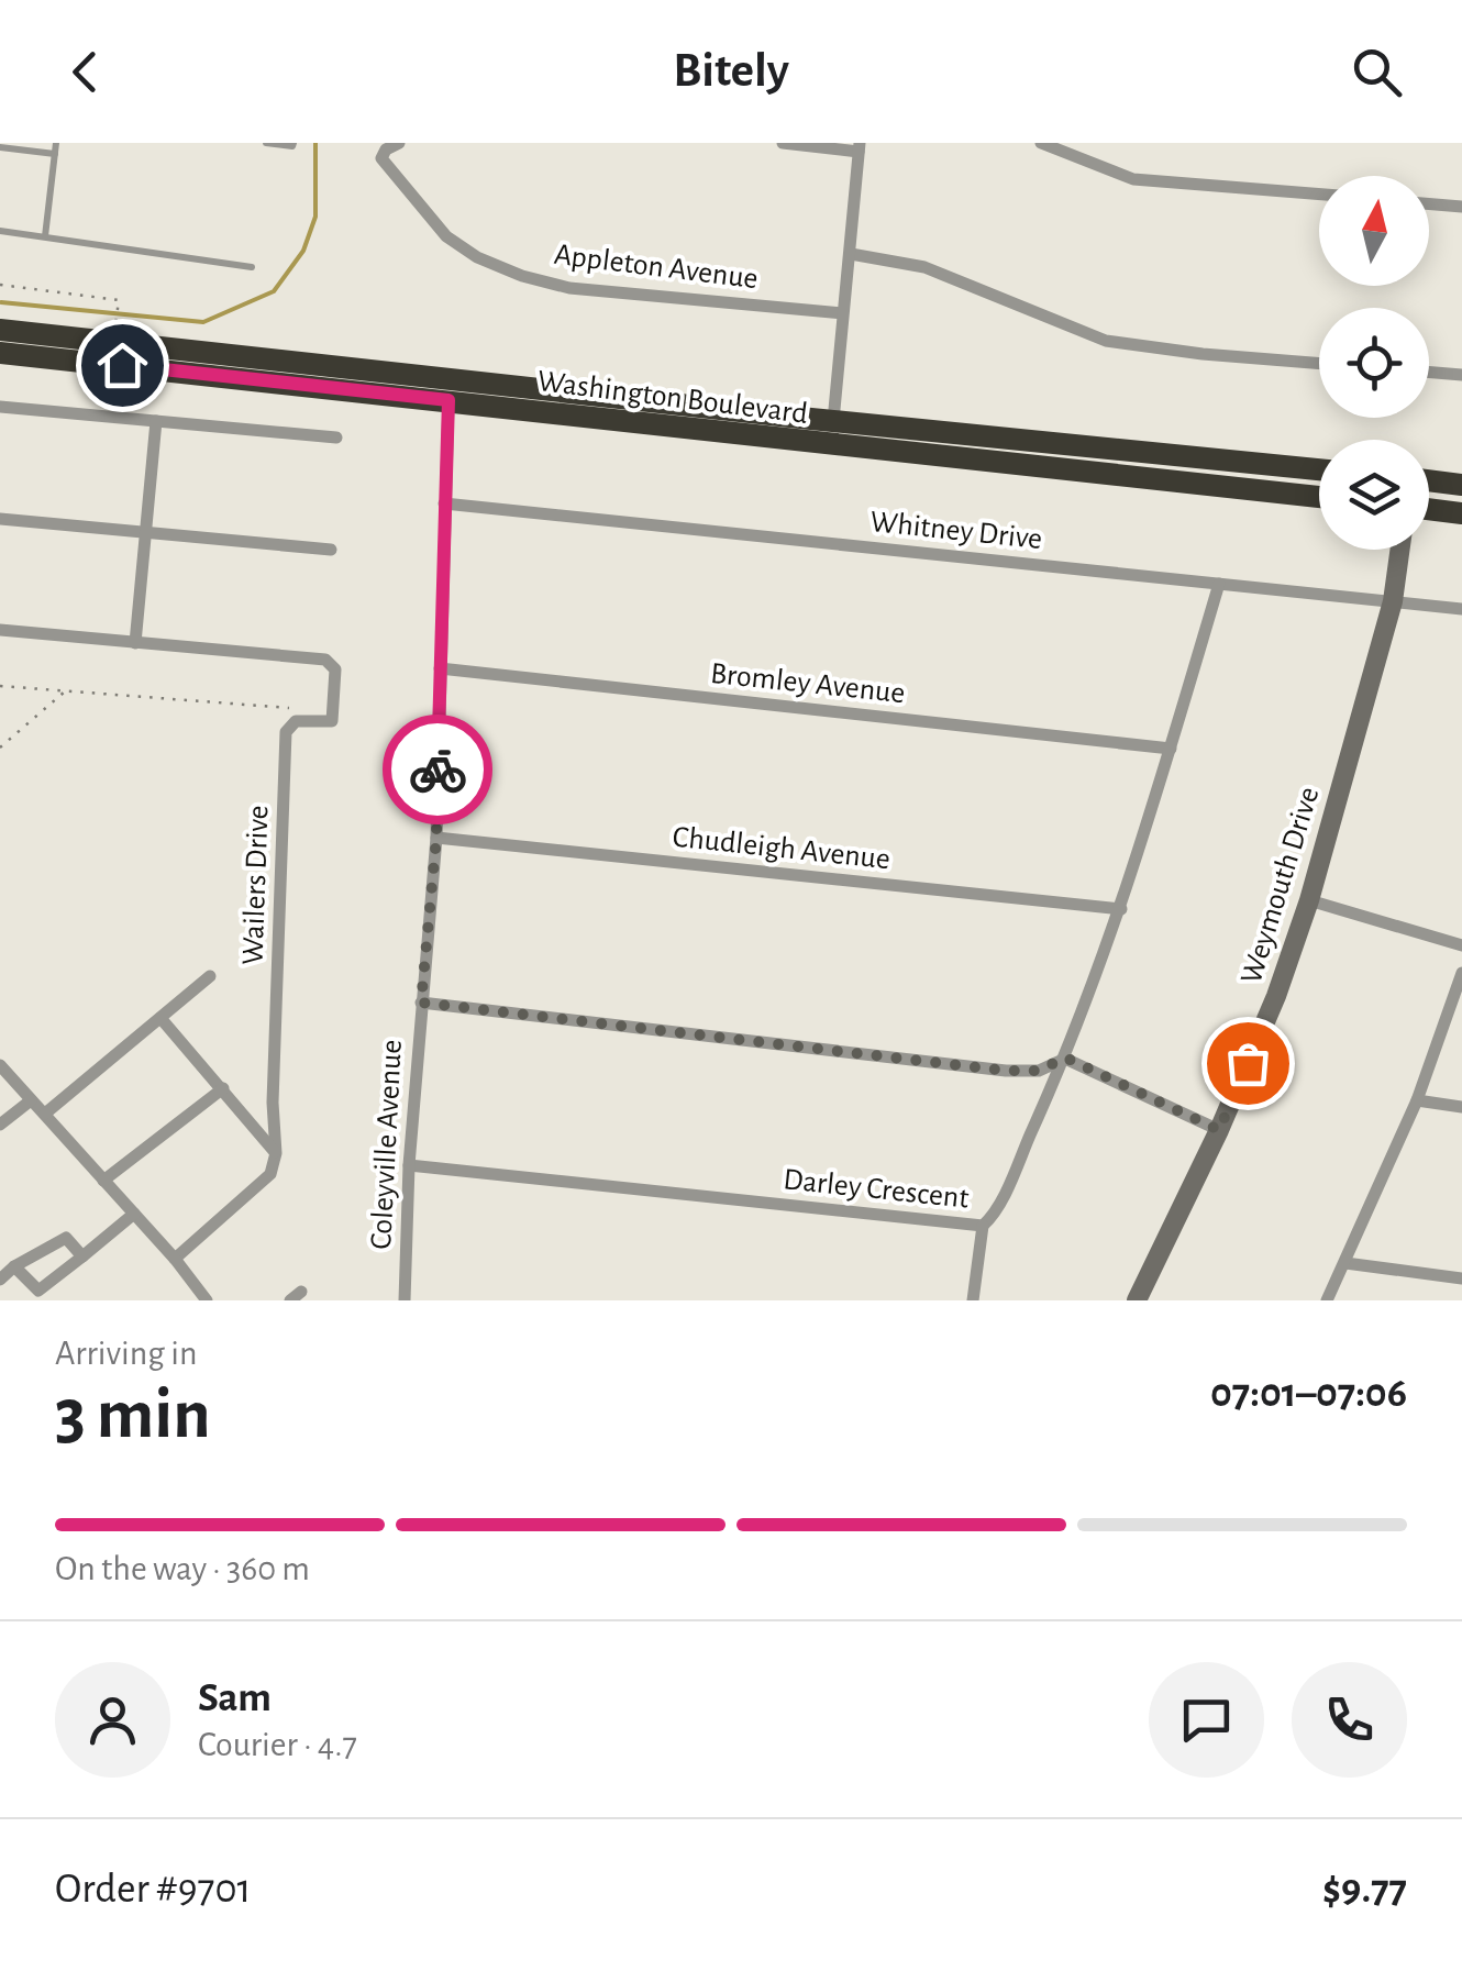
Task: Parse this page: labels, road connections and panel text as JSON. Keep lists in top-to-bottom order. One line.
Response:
{"streets":{"highway":["Washington Boulevard"],"street":["Appleton Avenue","Whitney Drive","Bromley Avenue","Chudleigh Avenue","Wailers Drive","Weymouth Drive","Coleyville Avenue","Darley Crescent"]},"crossings":[["Washington Boulevard","Coleyville Avenue"],["Whitney Drive","Weymouth Drive"],["Whitney Drive","Coleyville Avenue"],["Whitney Drive","Darley Crescent"],["Bromley Avenue","Coleyville Avenue"],["Bromley Avenue","Darley Crescent"],["Chudleigh Avenue","Coleyville Avenue"],["Chudleigh Avenue","Darley Crescent"],["Coleyville Avenue","Darley Crescent"]],"north":"top","page":{"header":"Bitely","heading":["3 min","Arriving in","07:01–07:06"],"panel":["Sam","Courier · 4.7","Order #9701","$9.77"],"bar":"On the way · 360 m"}}
